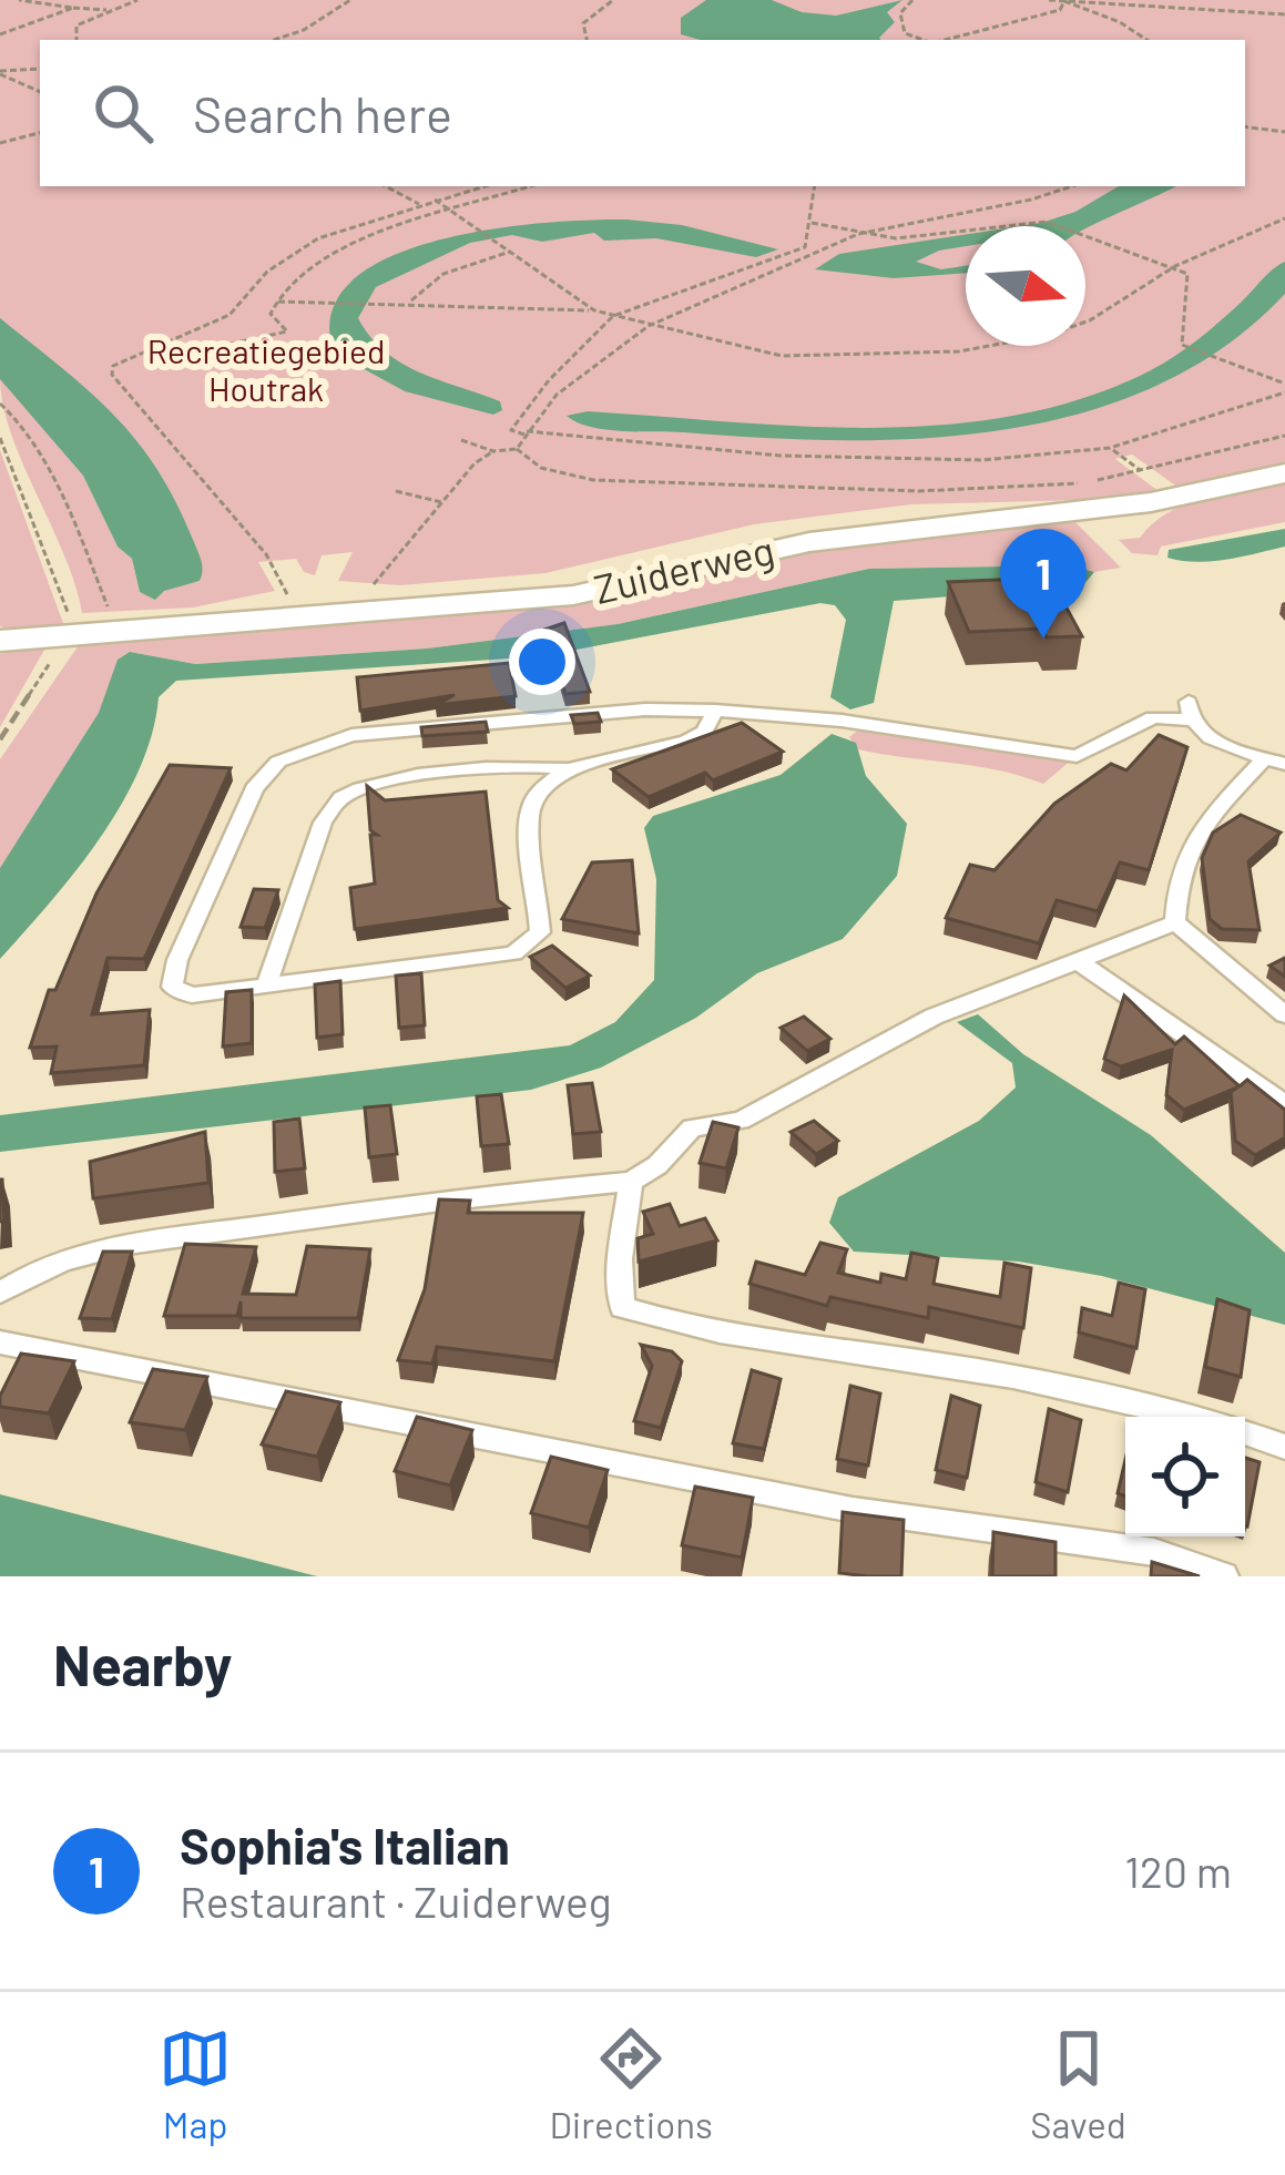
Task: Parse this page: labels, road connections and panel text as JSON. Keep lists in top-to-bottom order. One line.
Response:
{"streets":{"street":["Zuiderweg"]},"parks":["Recreatiegebied Houtrak"],"north":"right","page":{"search":"Search here","pins":"1","heading":"Nearby","list":[{"mark":"1","name":"Sophia's Italian","note":"Restaurant · Zuiderweg","value":"120 m"}],"nav":["Map","Directions","Saved"]}}
